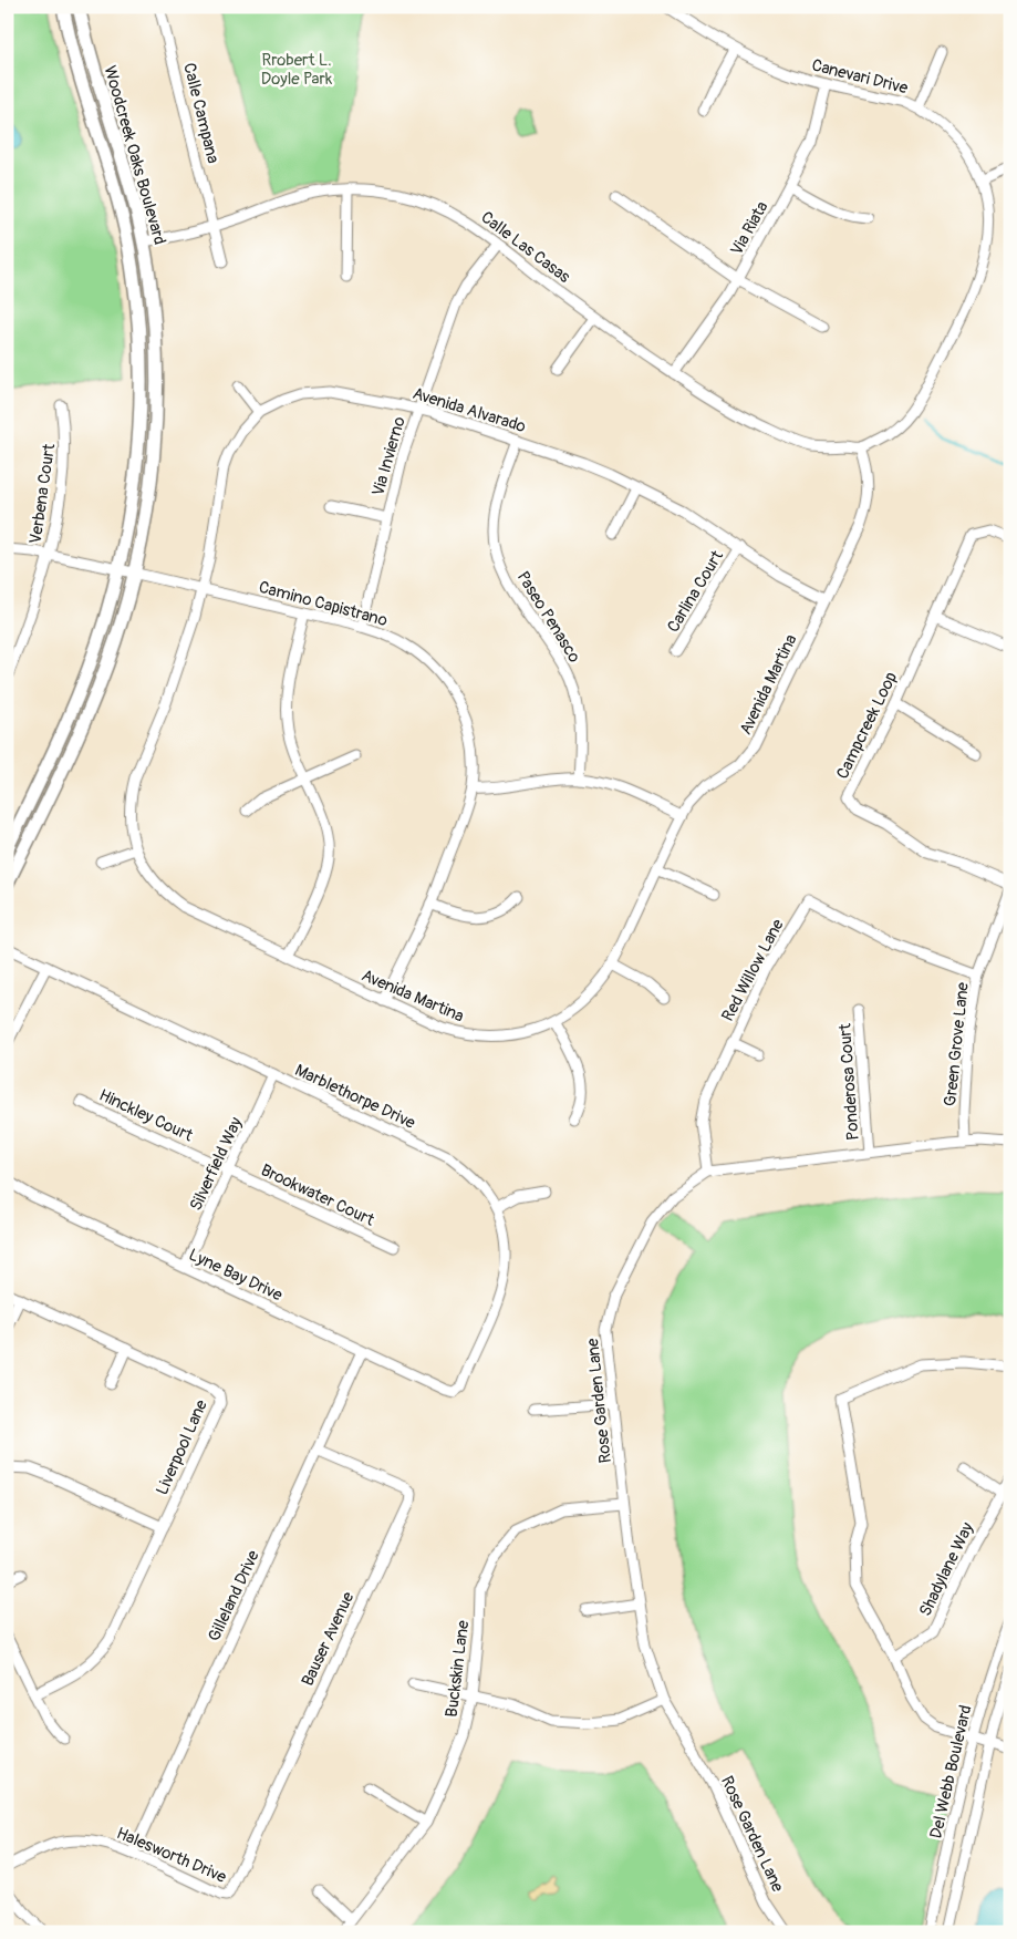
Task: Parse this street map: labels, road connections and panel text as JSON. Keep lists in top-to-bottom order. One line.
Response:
{"streets":{"main road":["Woodcreek Oaks Boulevard"],"street":["Canevari Drive","Calle Campana","Via Riata","Calle Las Casas","Avenida Alvarado","Via Invierno","Verbena Court","Carlina Court","Camino Capistrano","Paseo Penasco","Avenida Martina","Campcreek Loop","Red Willow Lane","Green Grove Lane","Ponderosa Court","Marblethorpe Drive","Hinckley Court","Silverfield Way","Brookwater Court","Lyne Bay Drive","Rose Garden Lane","Liverpool Lane","Shadylane Way","Gilleland Drive","Bauser Avenue","Buckskin Lane","Del Webb Boulevard","Halesworth Drive"]},"crossings":[["Canevari Drive","Via Riata"],["Canevari Drive","Calle Las Casas"],["Canevari Drive","Avenida Martina"],["Calle Campana","Calle Las Casas"],["Woodcreek Oaks Boulevard","Calle Las Casas"],["Woodcreek Oaks Boulevard","Camino Capistrano"],["Via Riata","Calle Las Casas"],["Calle Las Casas","Via Invierno"],["Calle Las Casas","Avenida Martina"],["Avenida Alvarado","Via Invierno"],["Avenida Alvarado","Carlina Court"],["Avenida Alvarado","Camino Capistrano"],["Avenida Alvarado","Paseo Penasco"],["Avenida Alvarado","Avenida Martina"],["Via Invierno","Camino Capistrano"],["Verbena Court","Camino Capistrano"],["Camino Capistrano","Avenida Martina"],["Red Willow Lane","Green Grove Lane"],["Red Willow Lane","Rose Garden Lane"],["Green Grove Lane","Rose Garden Lane"],["Ponderosa Court","Rose Garden Lane"],["Marblethorpe Drive","Silverfield Way"],["Marblethorpe Drive","Lyne Bay Drive"],["Hinckley Court","Silverfield Way"],["Hinckley Court","Brookwater Court"],["Silverfield Way","Brookwater Court"],["Silverfield Way","Lyne Bay Drive"],["Lyne Bay Drive","Gilleland Drive"],["Rose Garden Lane","Buckskin Lane"],["Gilleland Drive","Bauser Avenue"],["Gilleland Drive","Halesworth Drive"],["Bauser Avenue","Halesworth Drive"]],"parks":["Rrobert L. Doyle Park"]}
